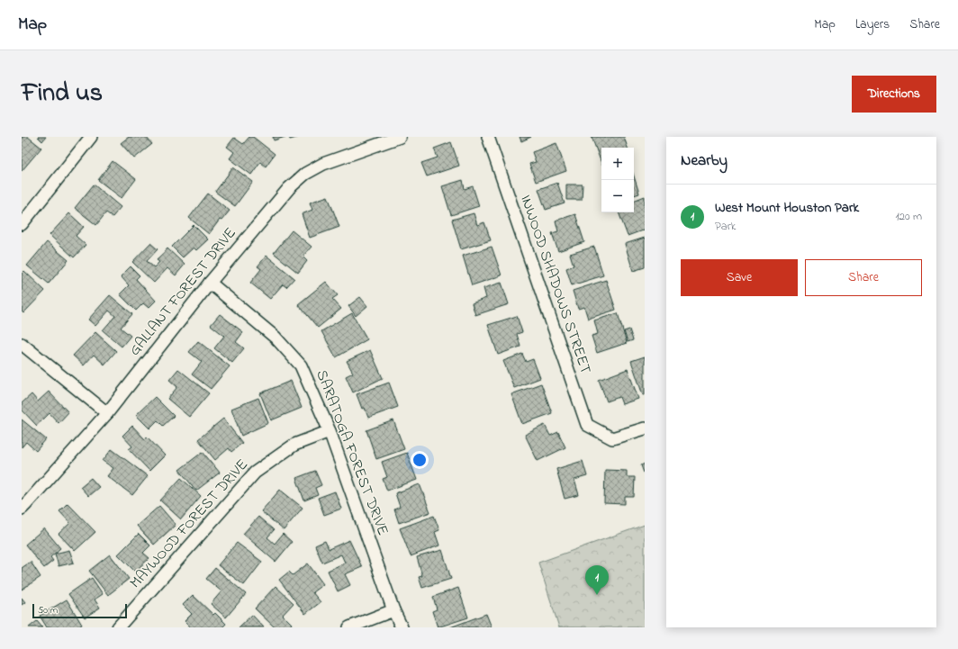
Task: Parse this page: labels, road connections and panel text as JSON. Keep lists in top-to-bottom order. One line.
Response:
{"streets":{"street":["INWOOD SHADOWS STREET","GALLANT FOREST DRIVE","SARATOGA FOREST DRIVE","MAYWOOD FOREST DRIVE"]},"crossings":[["GALLANT FOREST DRIVE","SARATOGA FOREST DRIVE"],["SARATOGA FOREST DRIVE","MAYWOOD FOREST DRIVE"]],"scale_bar":"50 m","page":{"header":"Map","nav":["Map","Layers","Share"],"title":"Find us","buttons":["Directions",["Save","Share"]],"heading":"Nearby","map_buttons":["+","−"],"list":[{"mark":"1","name":"West Mount Houston Park","note":"Park","value":"120 m"}],"pins":"1","scale":"50 m"}}
